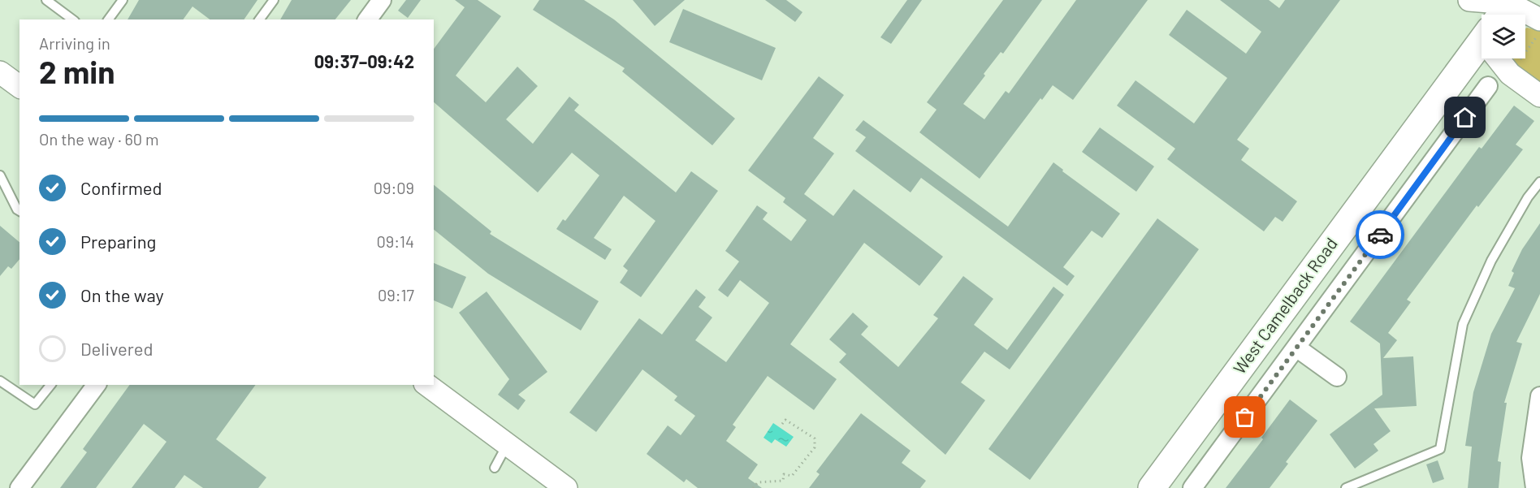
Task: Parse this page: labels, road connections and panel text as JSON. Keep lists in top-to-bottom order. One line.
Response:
{"streets":{"main road":["West Camelback Road"]},"page":{"heading":["2 min","Arriving in","09:37–09:42"],"bar":"On the way · 60 m","list":[["Confirmed","09:09"],["Preparing","09:14"],["On the way","09:17"],"Delivered"]}}
